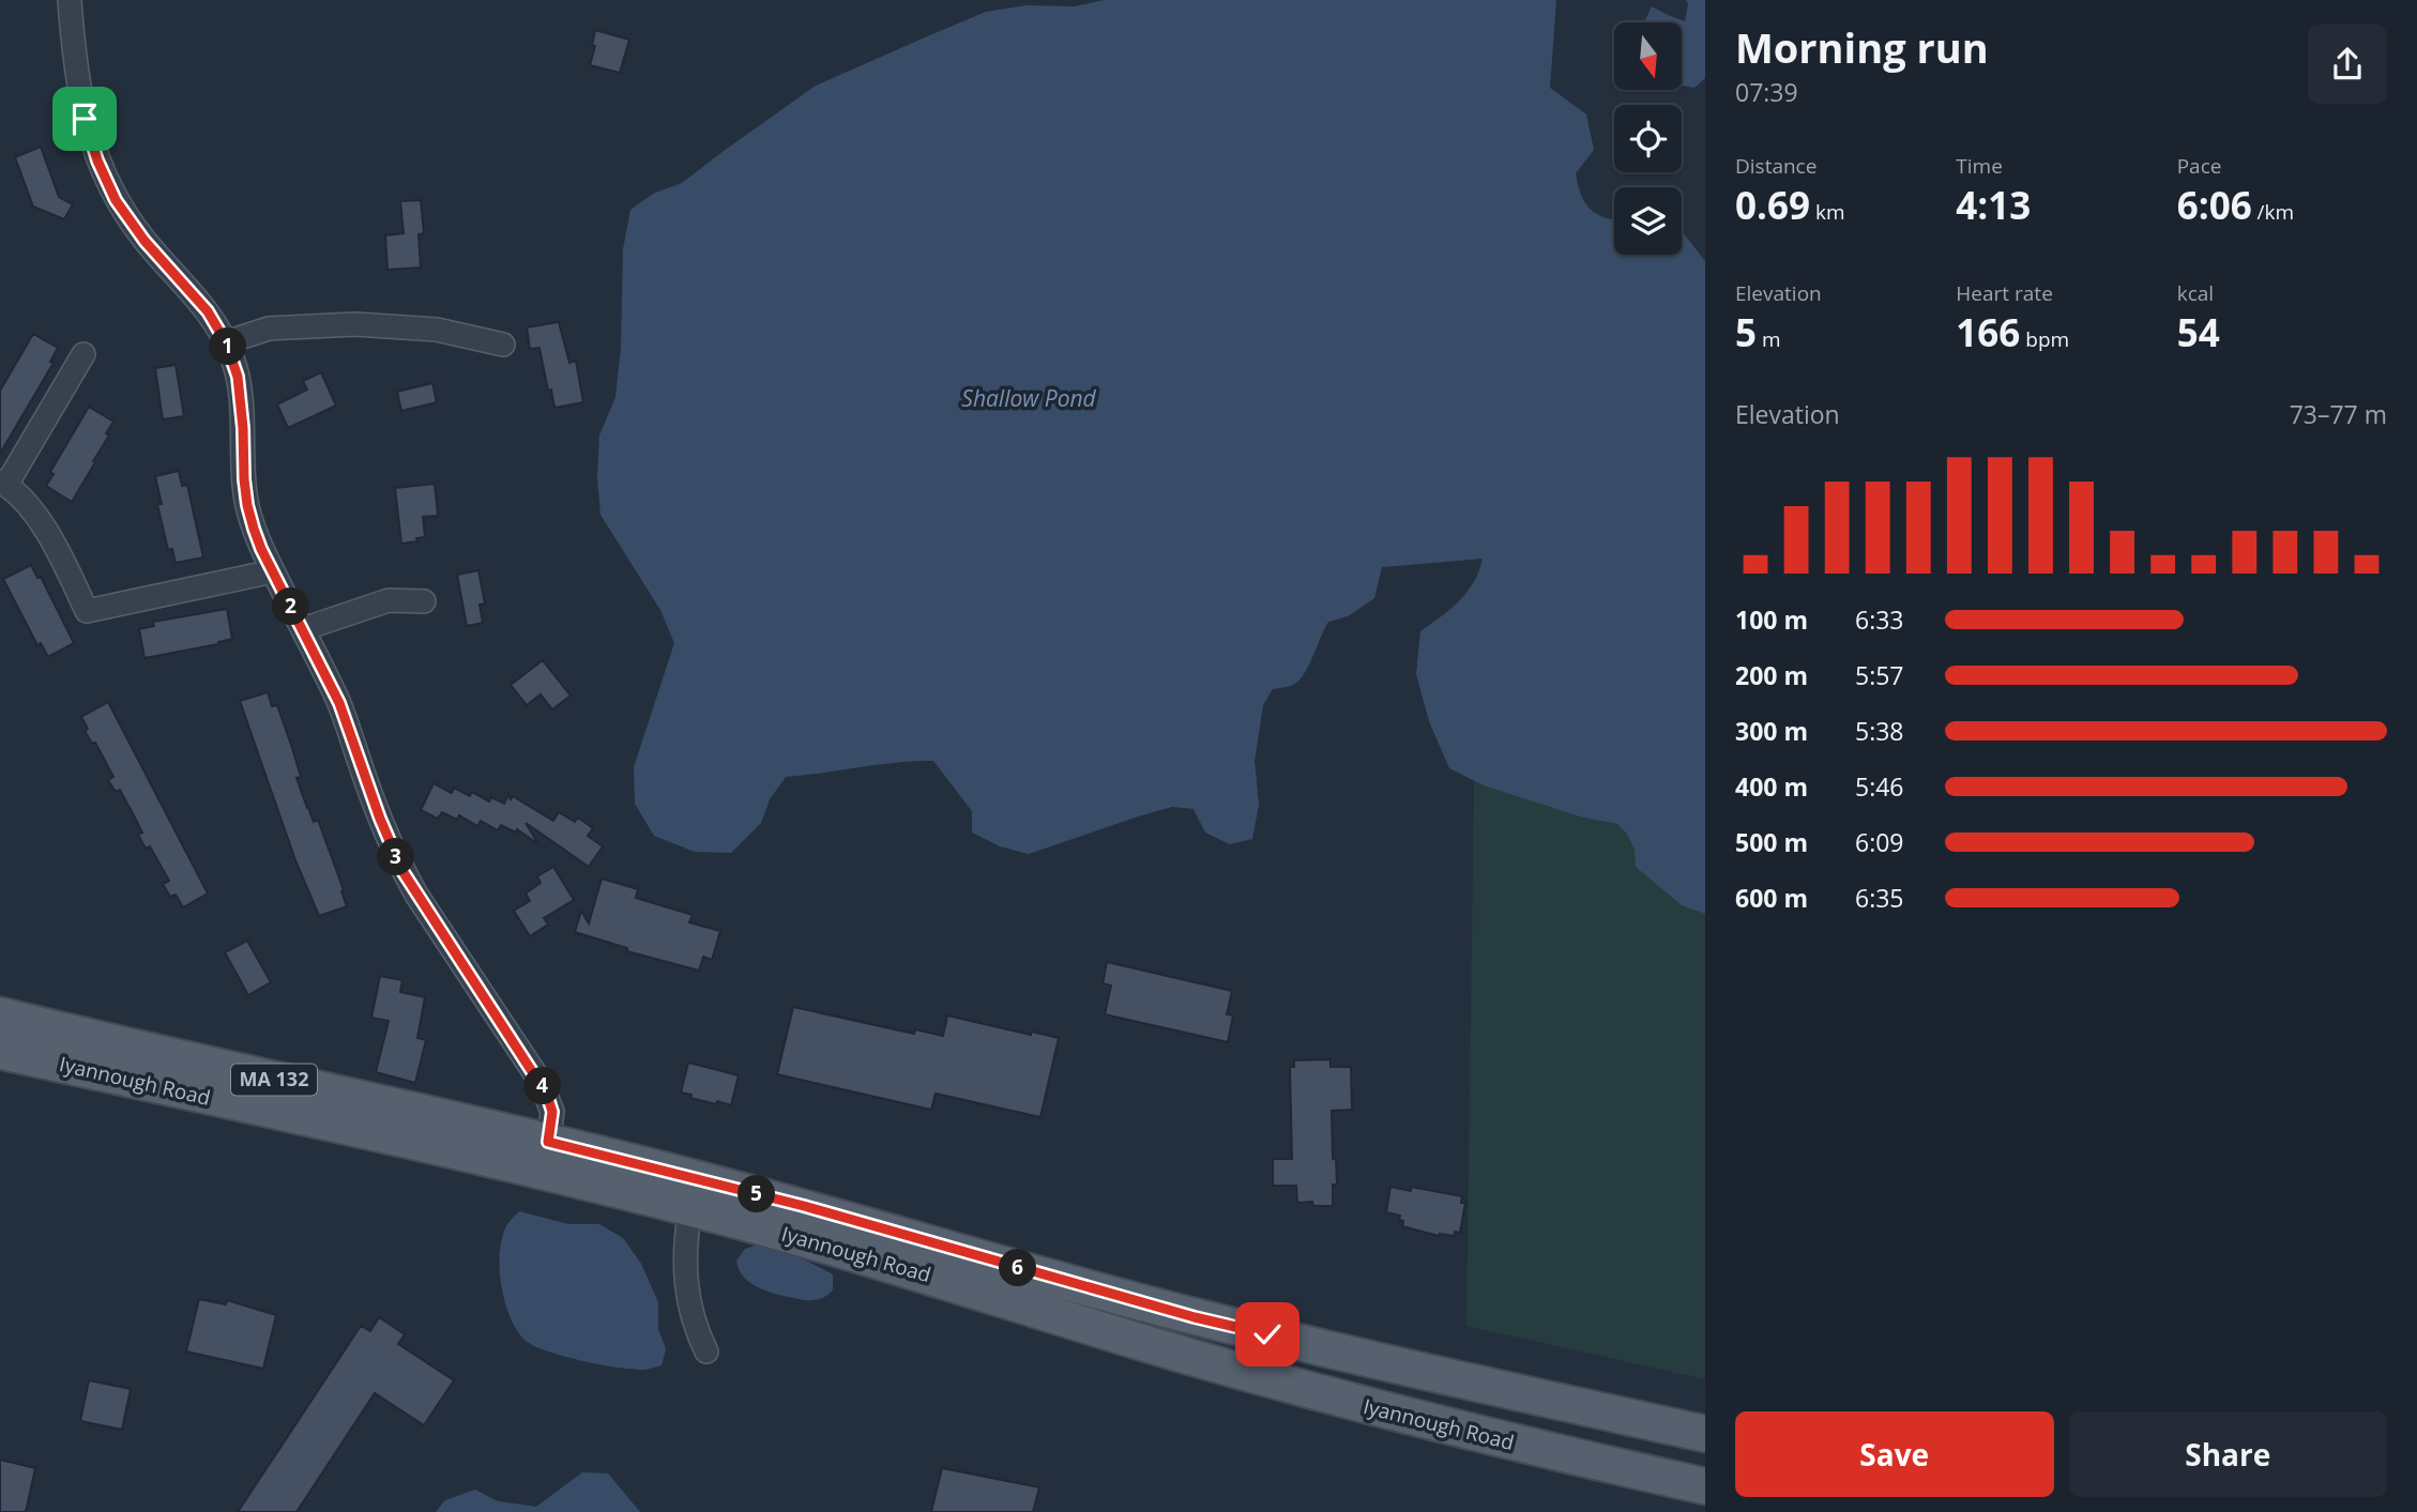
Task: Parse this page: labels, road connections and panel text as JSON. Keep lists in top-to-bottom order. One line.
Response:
{"streets":{"main road":["MA 132","Iyannough Road"]},"water":["Shallow Pond"],"north":"bottom","page":{"heading":["Morning run","07:39"],"stats":[["Distance","0.69 km"],["Time","4:13"],["Pace","6:06 /km"],["Elevation","5 m"],["Heart rate","166 bpm"],["kcal","54"]],"pins":["1","2","3","4","5","6"],"chart":["Elevation","73–77 m"],"list":[{"name":"100 m","note":"6:33"},{"name":"200 m","note":"5:57"},{"name":"300 m","note":"5:38"},{"name":"400 m","note":"5:46"},{"name":"500 m","note":"6:09"},{"name":"600 m","note":"6:35"}],"buttons":["Save","Share"]}}
